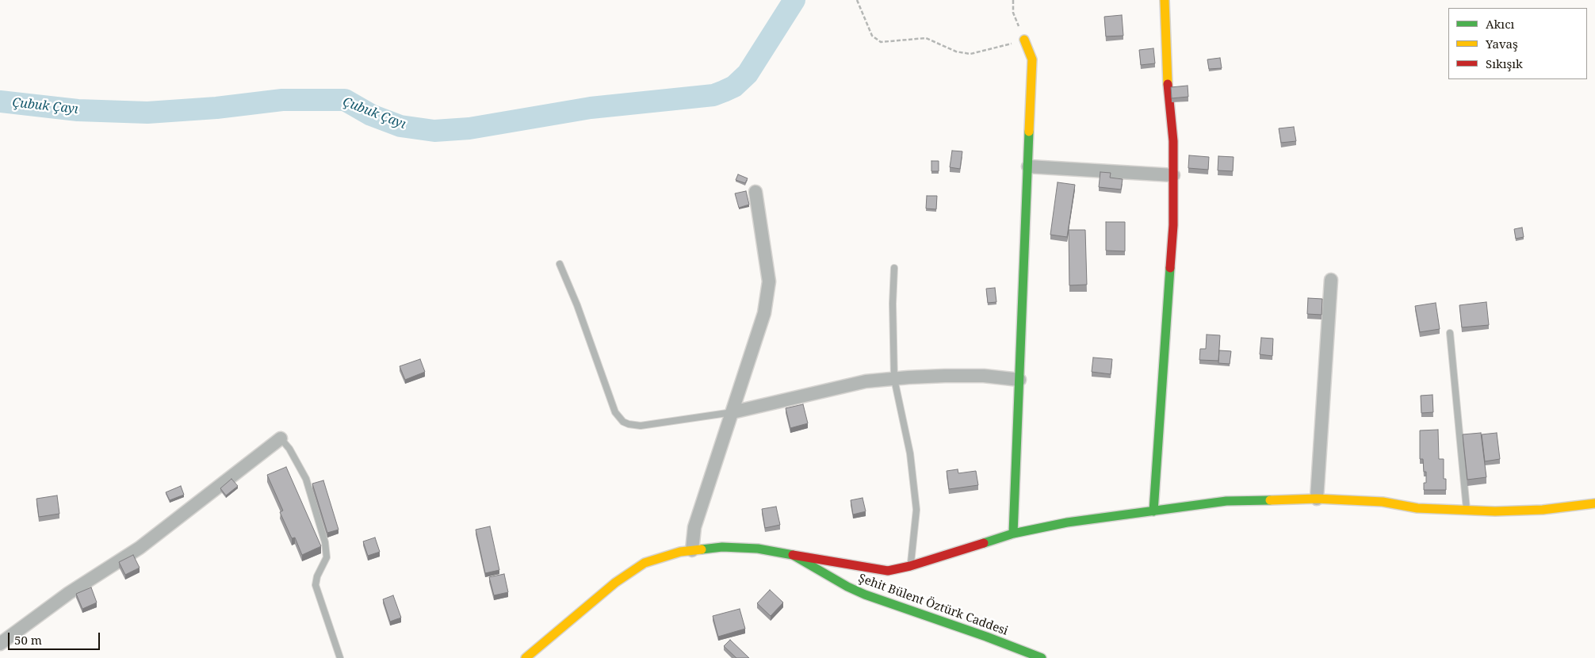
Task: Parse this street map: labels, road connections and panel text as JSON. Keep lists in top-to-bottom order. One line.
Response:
{"streets":{"street":["Şehit Bülent Öztürk Caddesi"]},"water":["Çubuk Çayı"],"legend":["Akıcı","Yavaş","Sıkışık"],"scale_bar":"50 m"}
